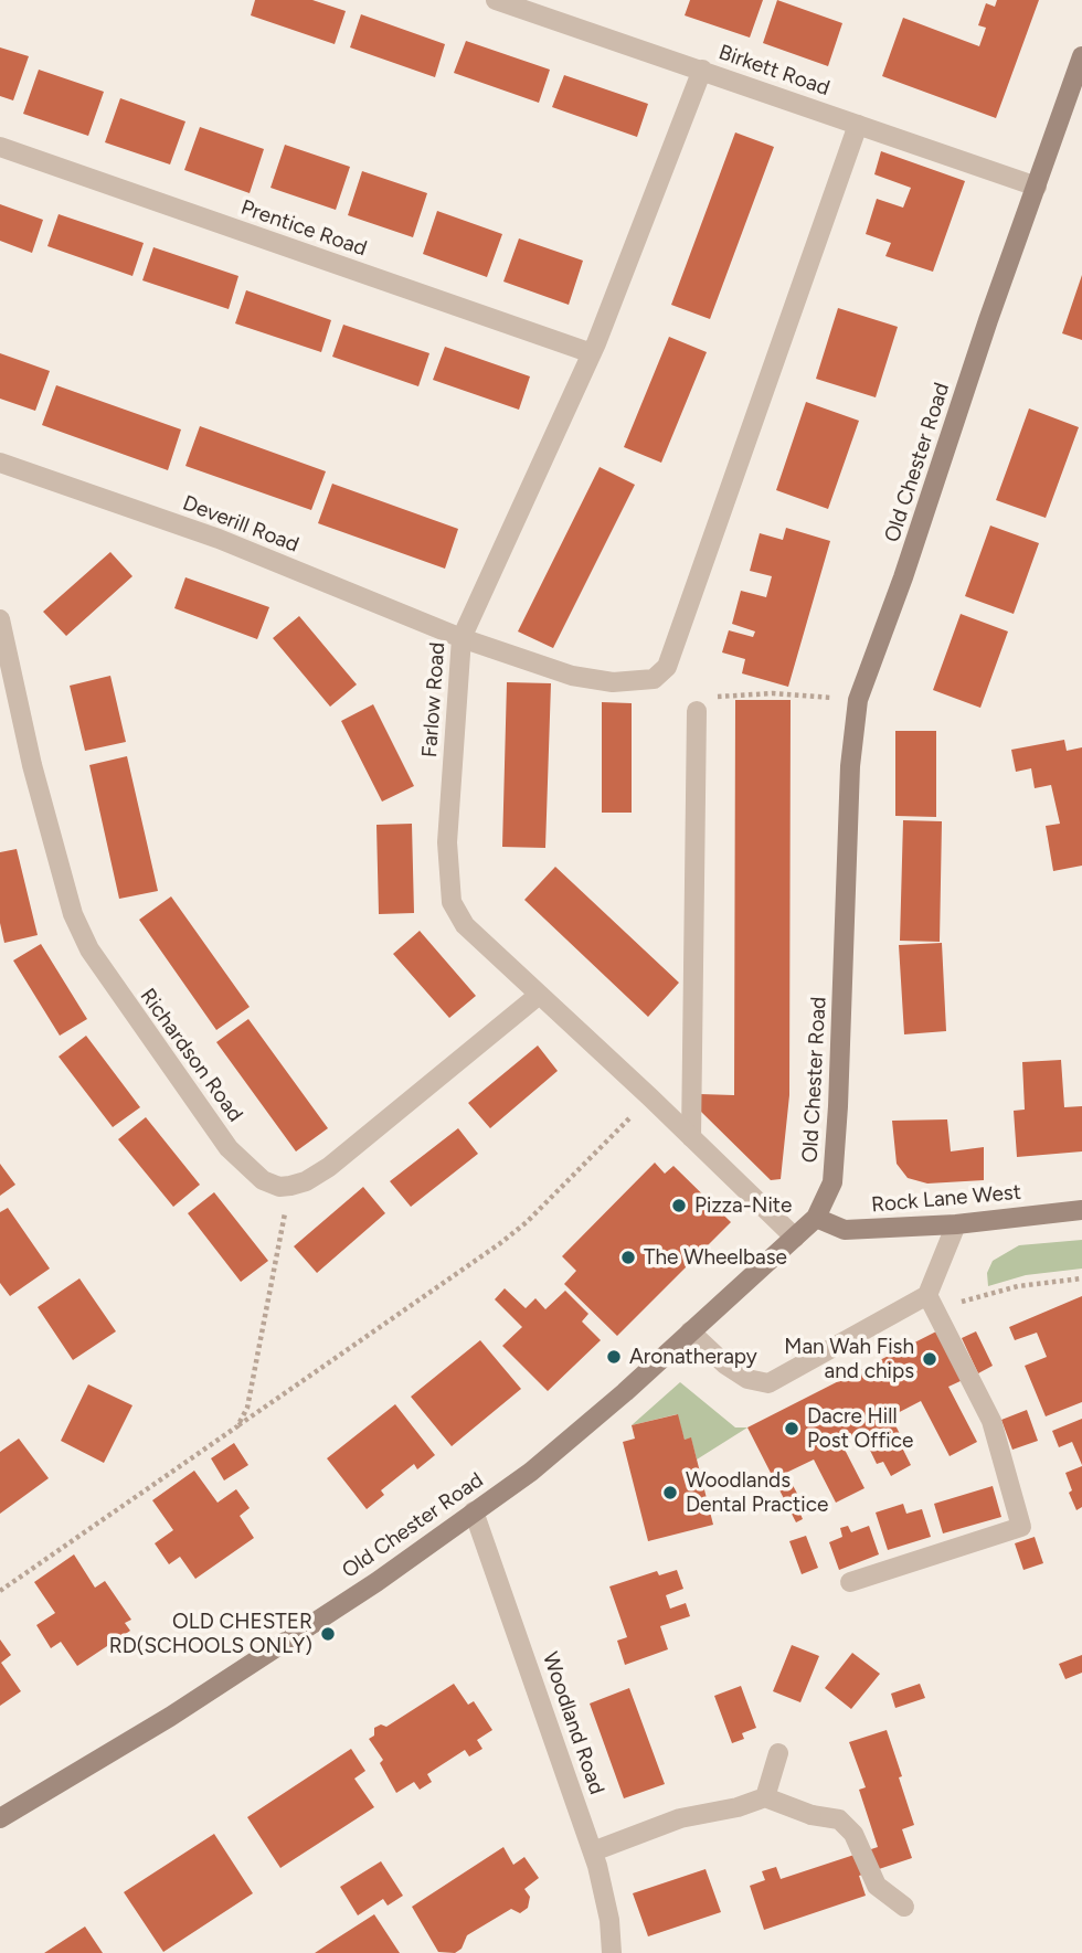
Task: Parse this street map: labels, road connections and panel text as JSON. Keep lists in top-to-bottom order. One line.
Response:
{"streets":{"main road":["Old Chester Road","Rock Lane West"],"street":["Birkett Road","Prentice Road","Deverill Road","Farlow Road","Richardson Road","Woodland Road"]},"crossings":[["Birkett Road","Old Chester Road"],["Birkett Road","Deverill Road"],["Birkett Road","Farlow Road"],["Prentice Road","Farlow Road"],["Old Chester Road","Farlow Road"],["Old Chester Road","Rock Lane West"],["Old Chester Road","Woodland Road"],["Deverill Road","Farlow Road"]],"places":["Pizza-Nite","The Wheelbase","Aronatherapy","Man Wah Fish and chips","Dacre Hill Post Office","Woodlands Dental Practice","OLD CHESTER RD(SCHOOLS ONLY)"]}
